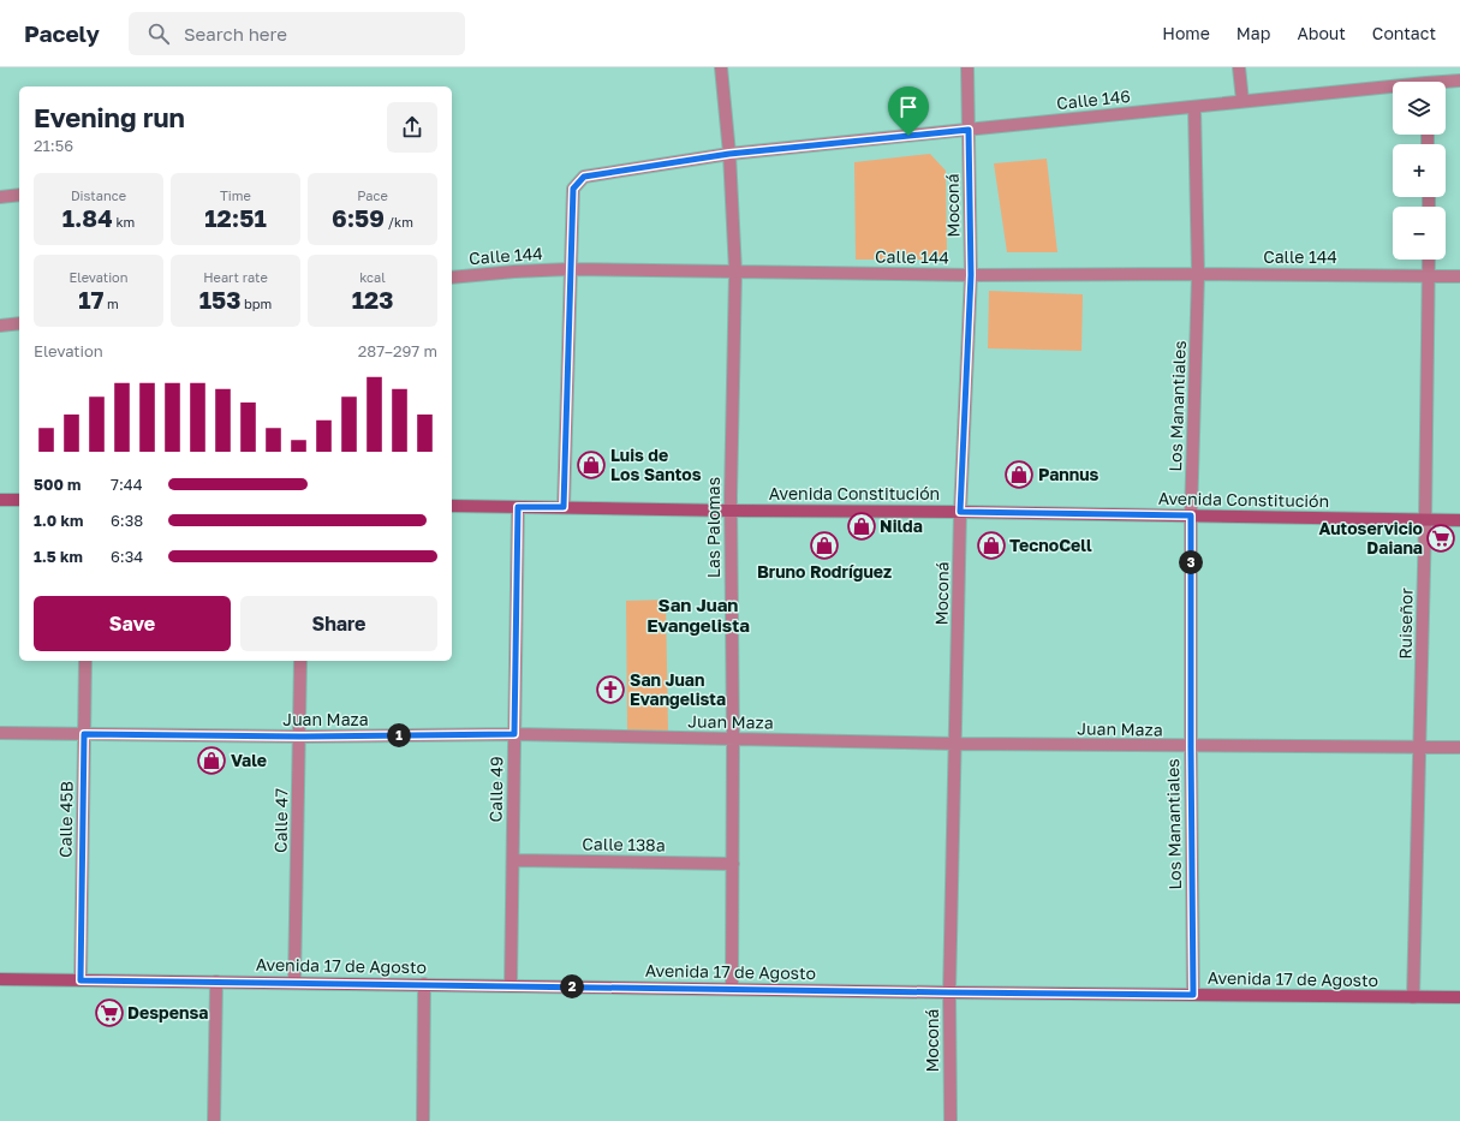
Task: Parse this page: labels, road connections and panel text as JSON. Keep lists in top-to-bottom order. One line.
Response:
{"streets":{"main road":["Avenida Constitución","Avenida 17 de Agosto"],"street":["Calle 146","Moconá","Calle 144","Los Manantiales","Las Palomas","Ruiseñor","Juan Maza","Calle 49","Calle 45B","Calle 47","Calle 138a"]},"crossings":[["Calle 146","Moconá"],["Calle 146","Calle 144"],["Calle 146","Los Manantiales"],["Calle 146","Avenida Constitución"],["Calle 146","Las Palomas"],["Moconá","Calle 144"],["Moconá","Avenida Constitución"],["Moconá","Juan Maza"],["Moconá","Avenida 17 de Agosto"],["Calle 144","Los Manantiales"],["Calle 144","Las Palomas"],["Calle 144","Ruiseñor"],["Los Manantiales","Avenida Constitución"],["Los Manantiales","Juan Maza"],["Los Manantiales","Avenida 17 de Agosto"],["Avenida Constitución","Las Palomas"],["Avenida Constitución","Ruiseñor"],["Avenida Constitución","Calle 49"],["Las Palomas","Juan Maza"],["Las Palomas","Calle 138a"],["Las Palomas","Avenida 17 de Agosto"],["Ruiseñor","Juan Maza"],["Ruiseñor","Avenida 17 de Agosto"],["Juan Maza","Calle 49"],["Juan Maza","Calle 45B"],["Juan Maza","Calle 47"],["Calle 49","Calle 138a"],["Calle 49","Avenida 17 de Agosto"],["Calle 45B","Avenida 17 de Agosto"],["Calle 47","Avenida 17 de Agosto"]],"districts":["San Juan Evangelista"],"places":{"shop":["Luis de Los Santos","Pannus","Nilda","Bruno Rodríguez","TecnoCell","Vale"],"supermarket":["Autoservicio Daiana","Despensa"],"church":["San Juan Evangelista"]},"page":{"header":"Pacely","search":"Search here","nav":["Home","Map","About","Contact"],"map_buttons":["+","−"],"heading":["Evening run","21:56"],"stats":[["Distance","1.84 km"],["Time","12:51"],["Pace","6:59 /km"],["Elevation","17 m"],["Heart rate","153 bpm"],["kcal","123"]],"chart":["Elevation","287–297 m"],"list":[{"name":"500 m","note":"7:44"},{"name":"1.0 km","note":"6:38"},{"name":"1.5 km","note":"6:34"}],"pins":["3","1","2"],"buttons":["Save","Share"]}}
